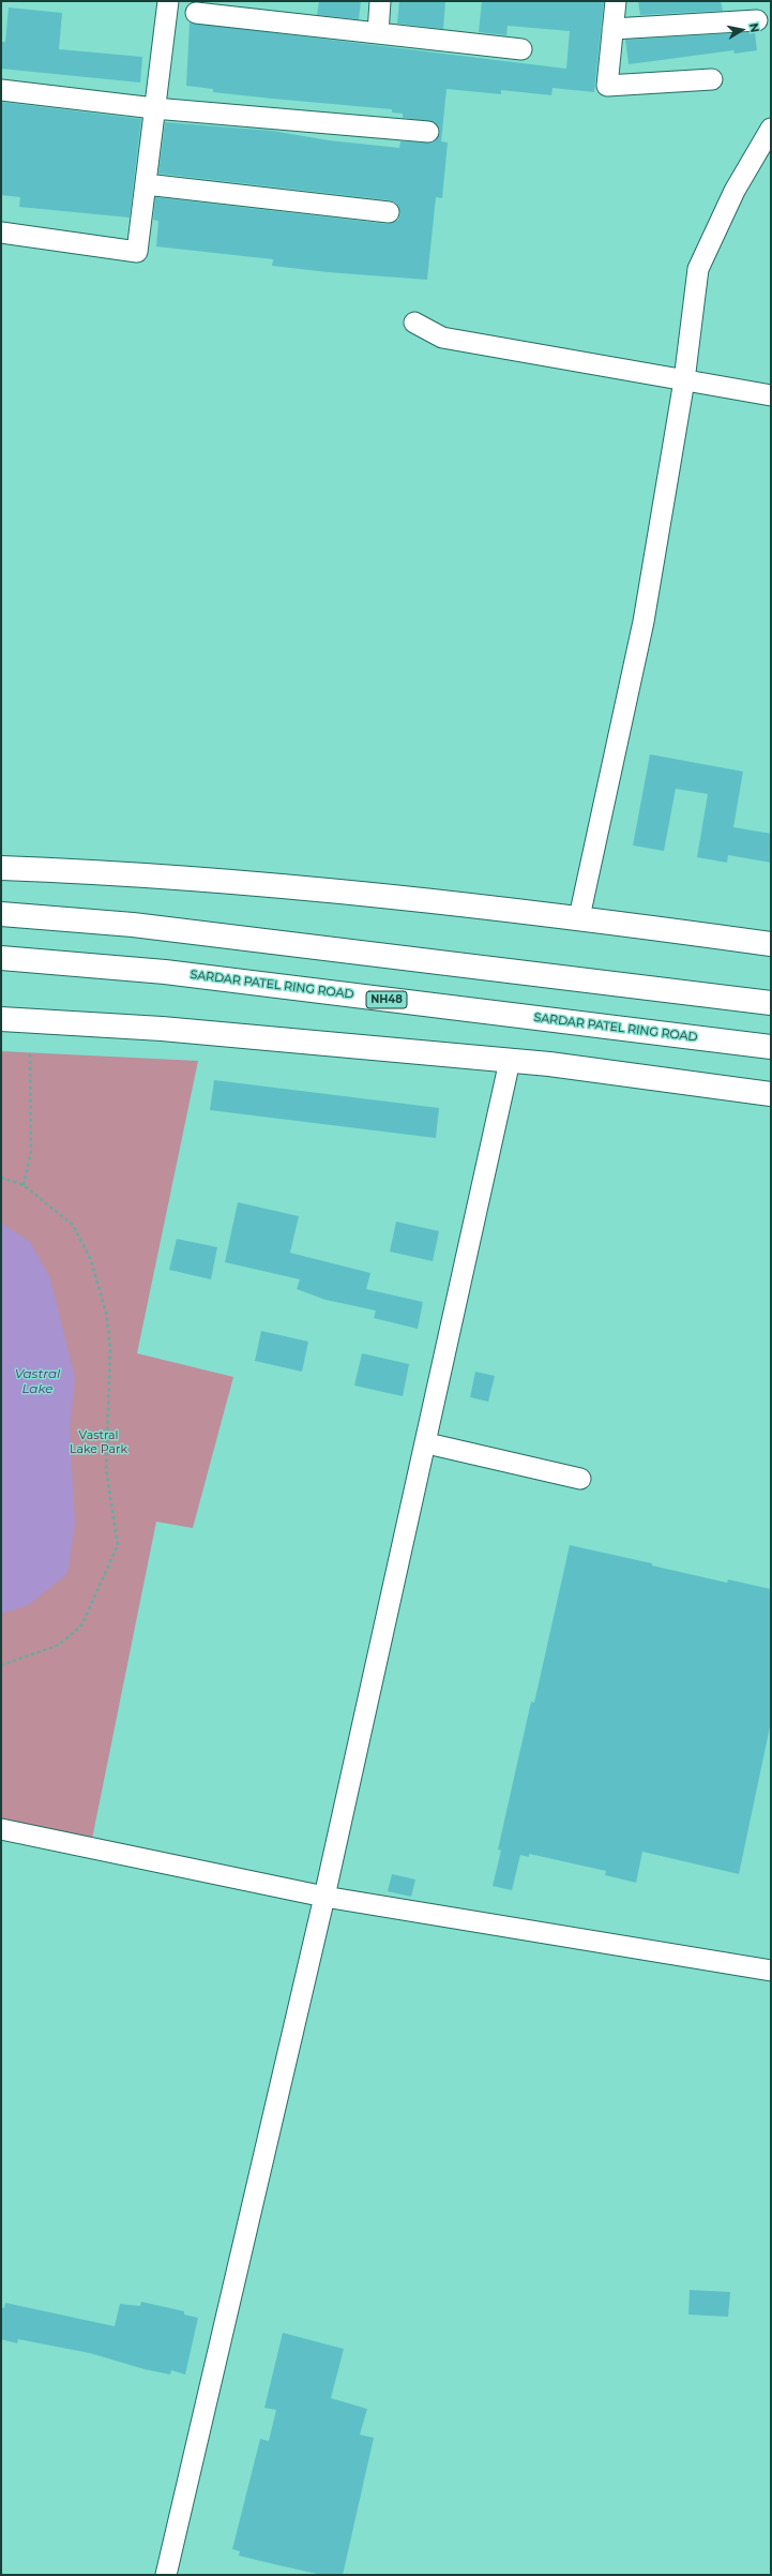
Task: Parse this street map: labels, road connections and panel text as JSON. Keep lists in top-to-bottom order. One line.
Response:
{"streets":{"main road":["SARDAR PATEL RING ROAD","NH48"]},"water":["Vastral Lake"],"parks":["Vastral Lake Park"],"north":"right"}
